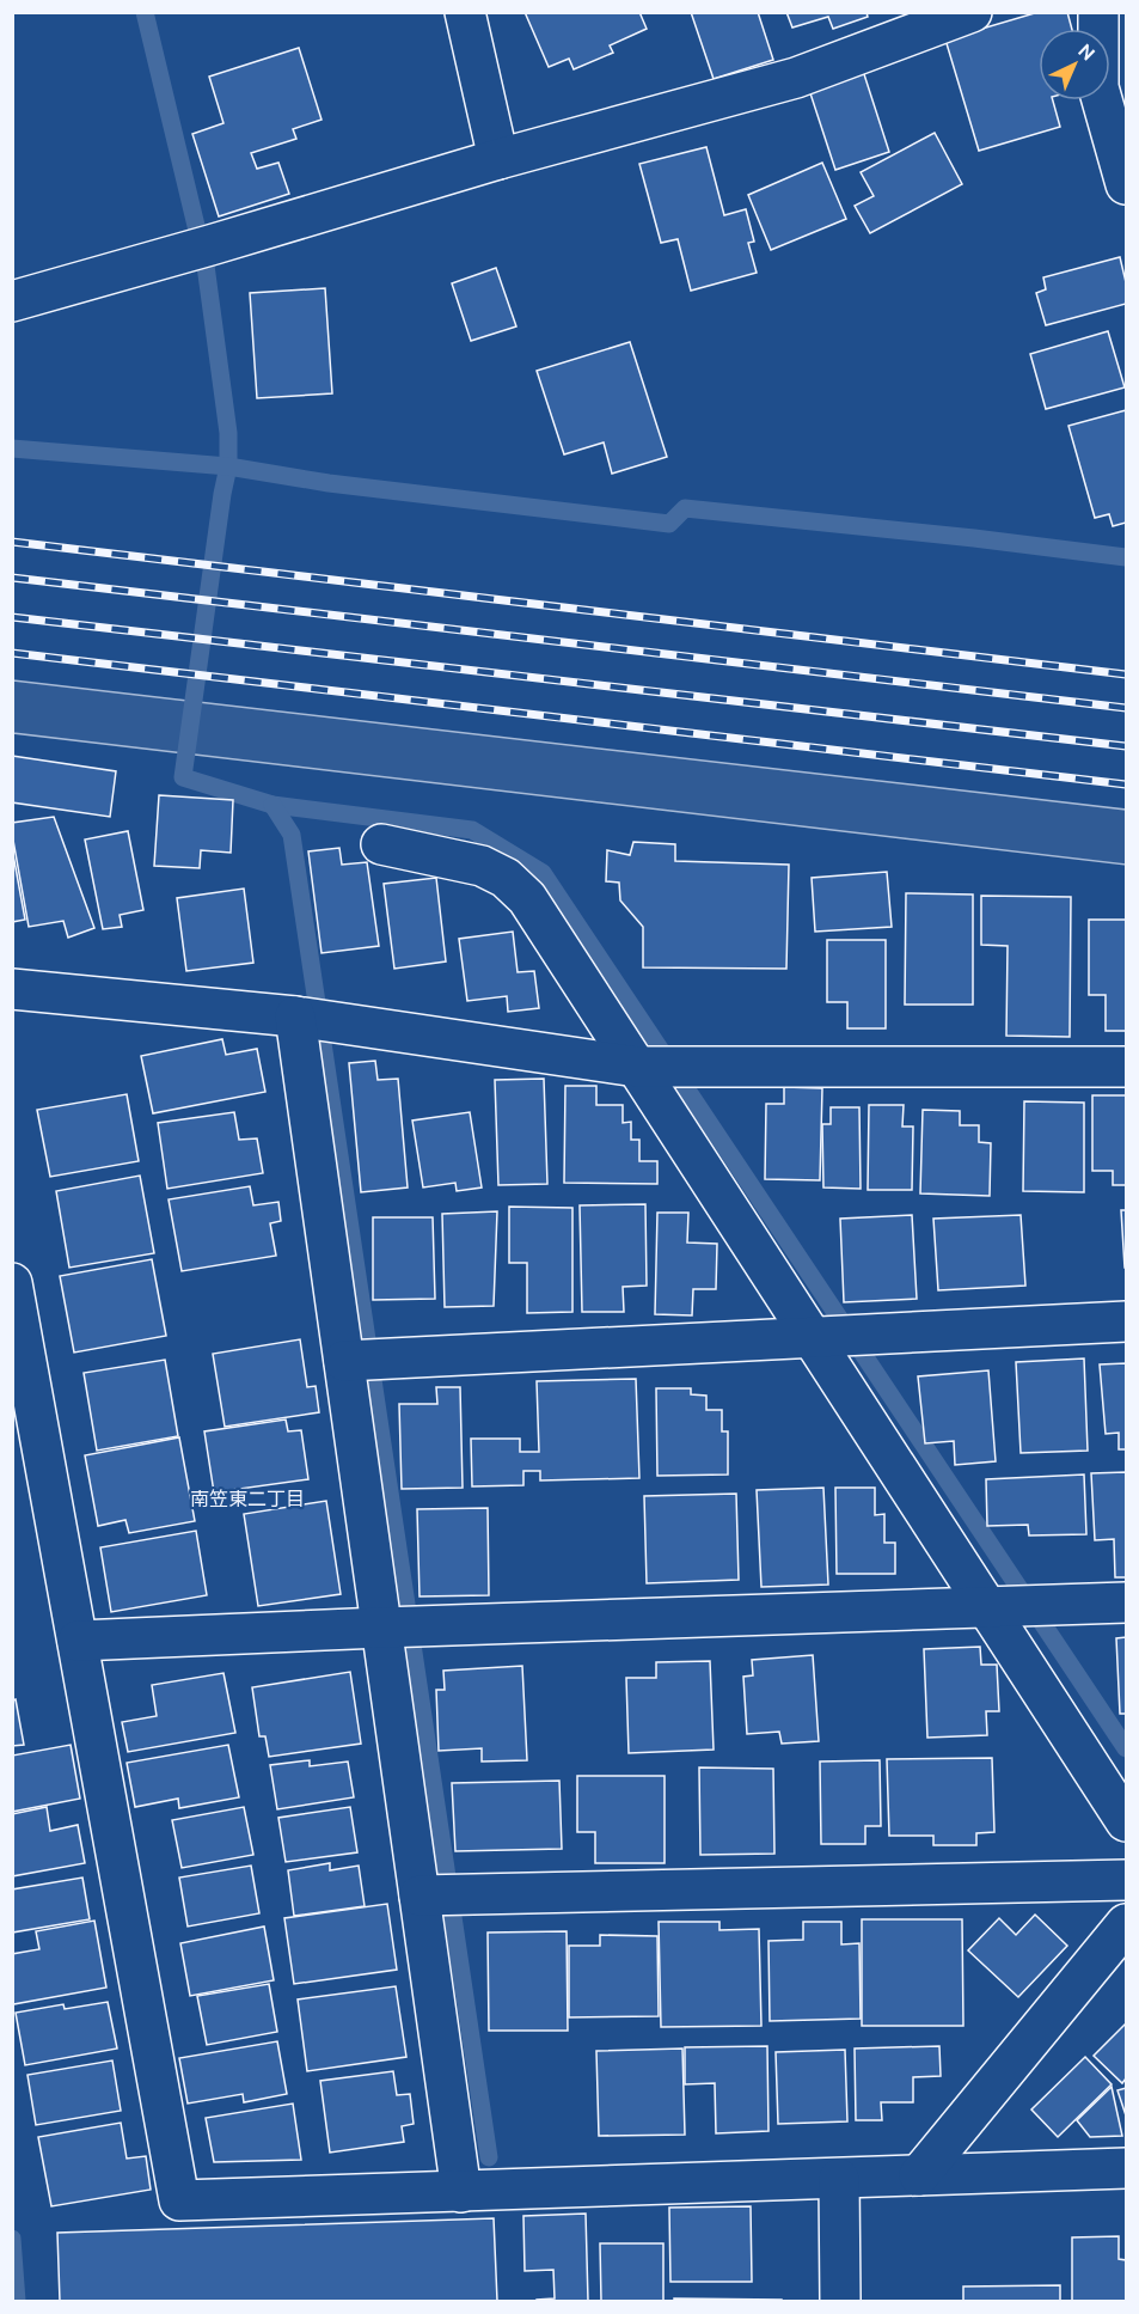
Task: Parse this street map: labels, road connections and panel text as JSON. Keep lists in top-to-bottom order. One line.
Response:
{"districts":["南笠東二丁目"],"north":"top right"}
